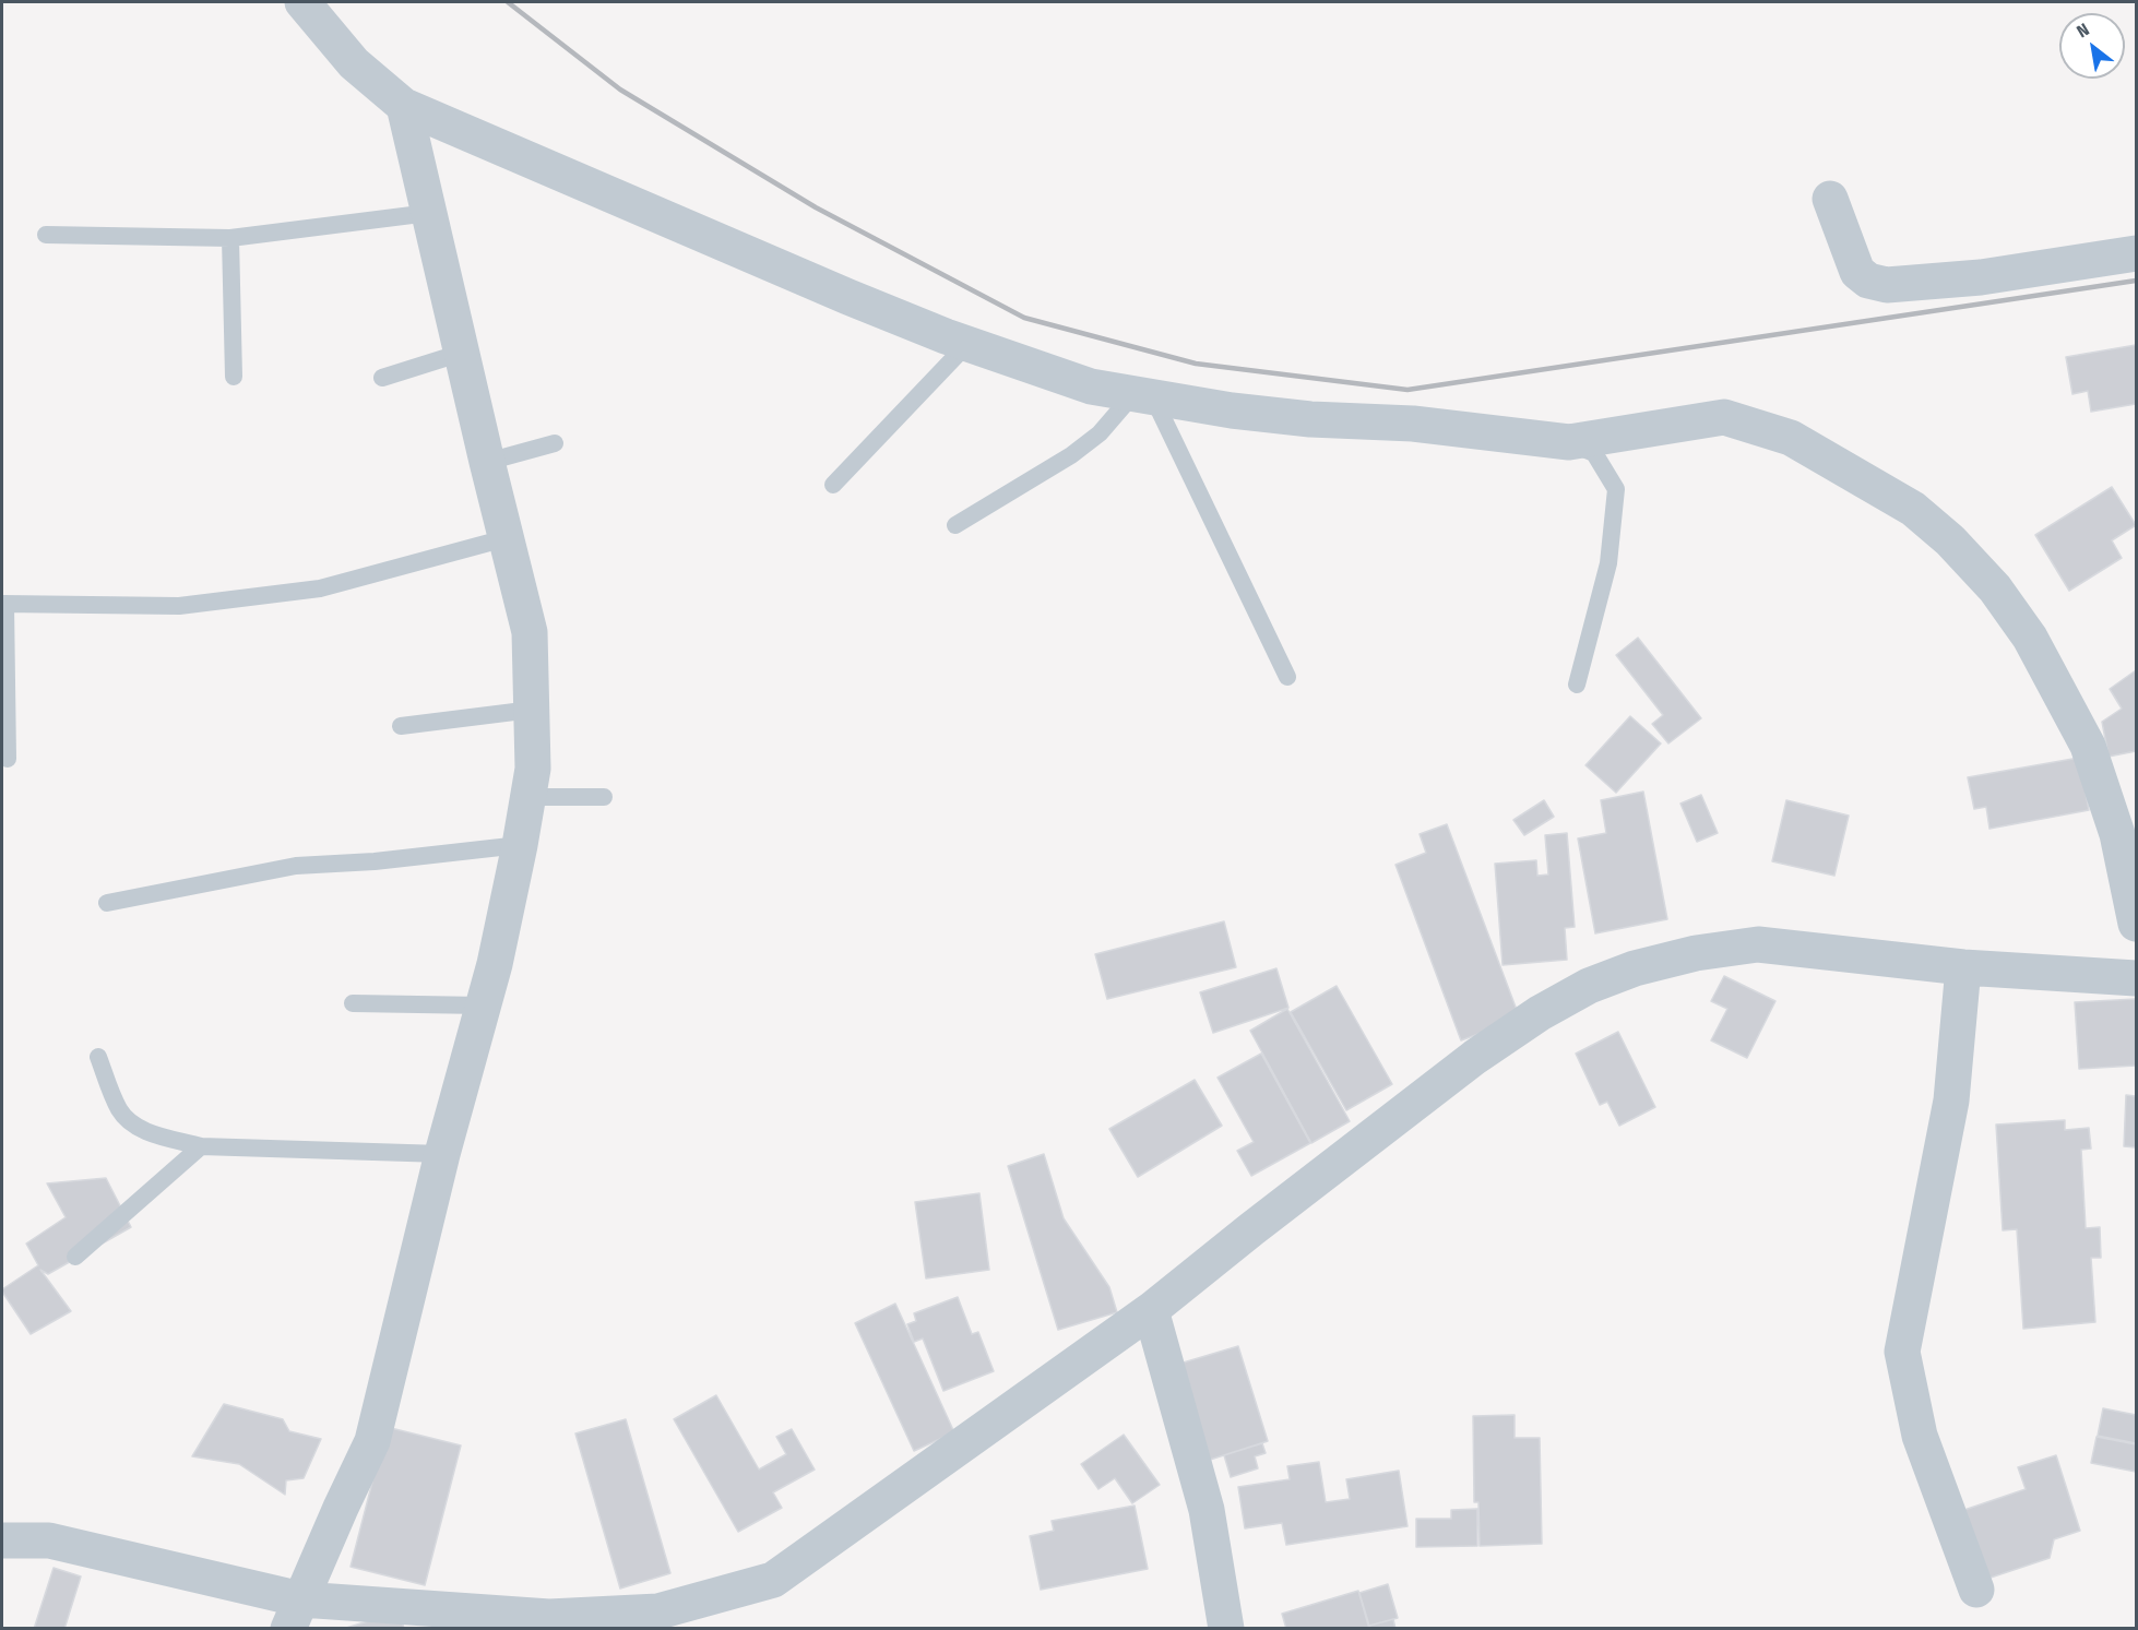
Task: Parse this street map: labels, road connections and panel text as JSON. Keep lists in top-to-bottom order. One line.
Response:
{"north":"top left"}
